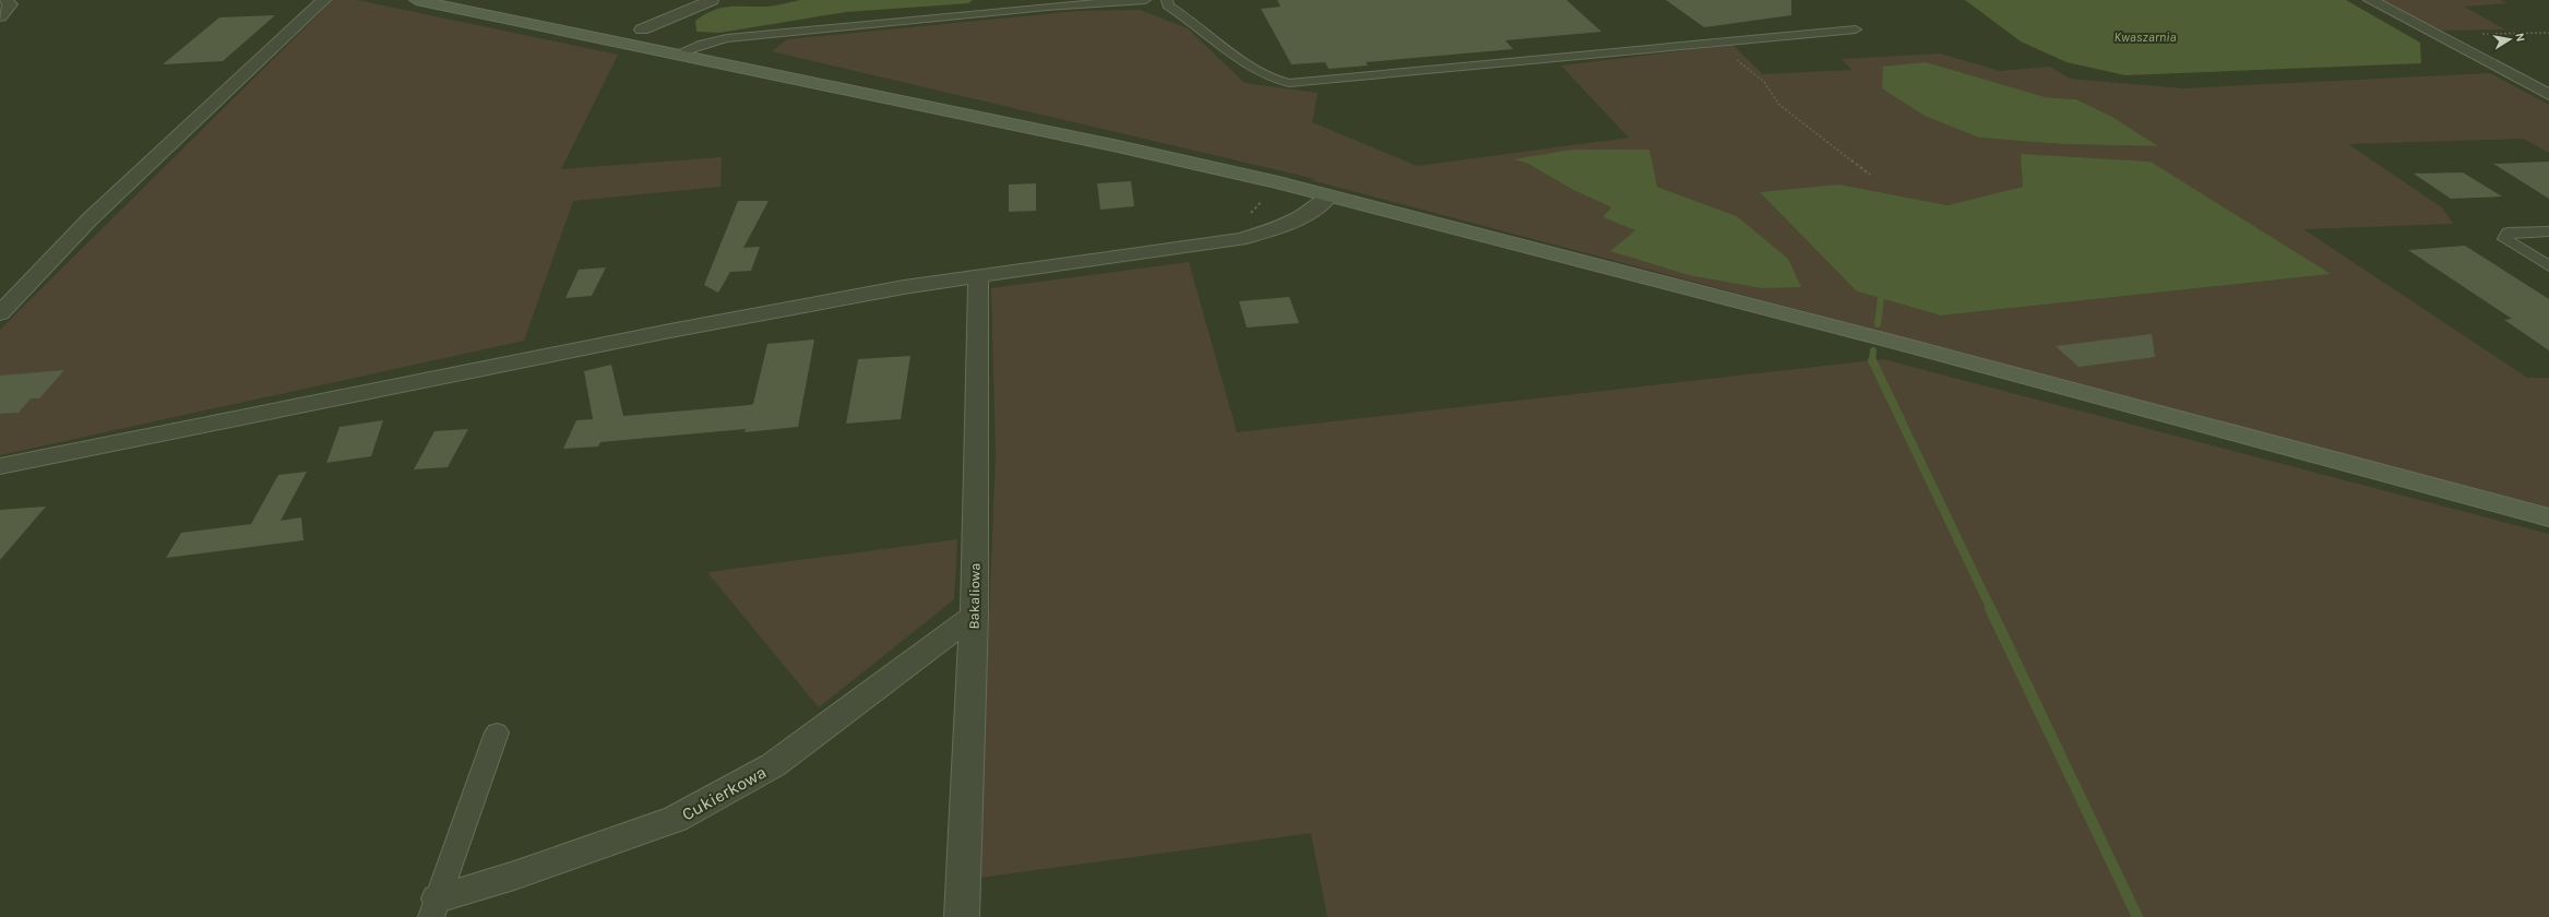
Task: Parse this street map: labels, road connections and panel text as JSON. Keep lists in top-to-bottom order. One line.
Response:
{"streets":{"street":["Bakaliowa","Cukierkowa"]},"crossings":[["Bakaliowa","Cukierkowa"]],"water":["Kwaszarnia"],"north":"right"}
